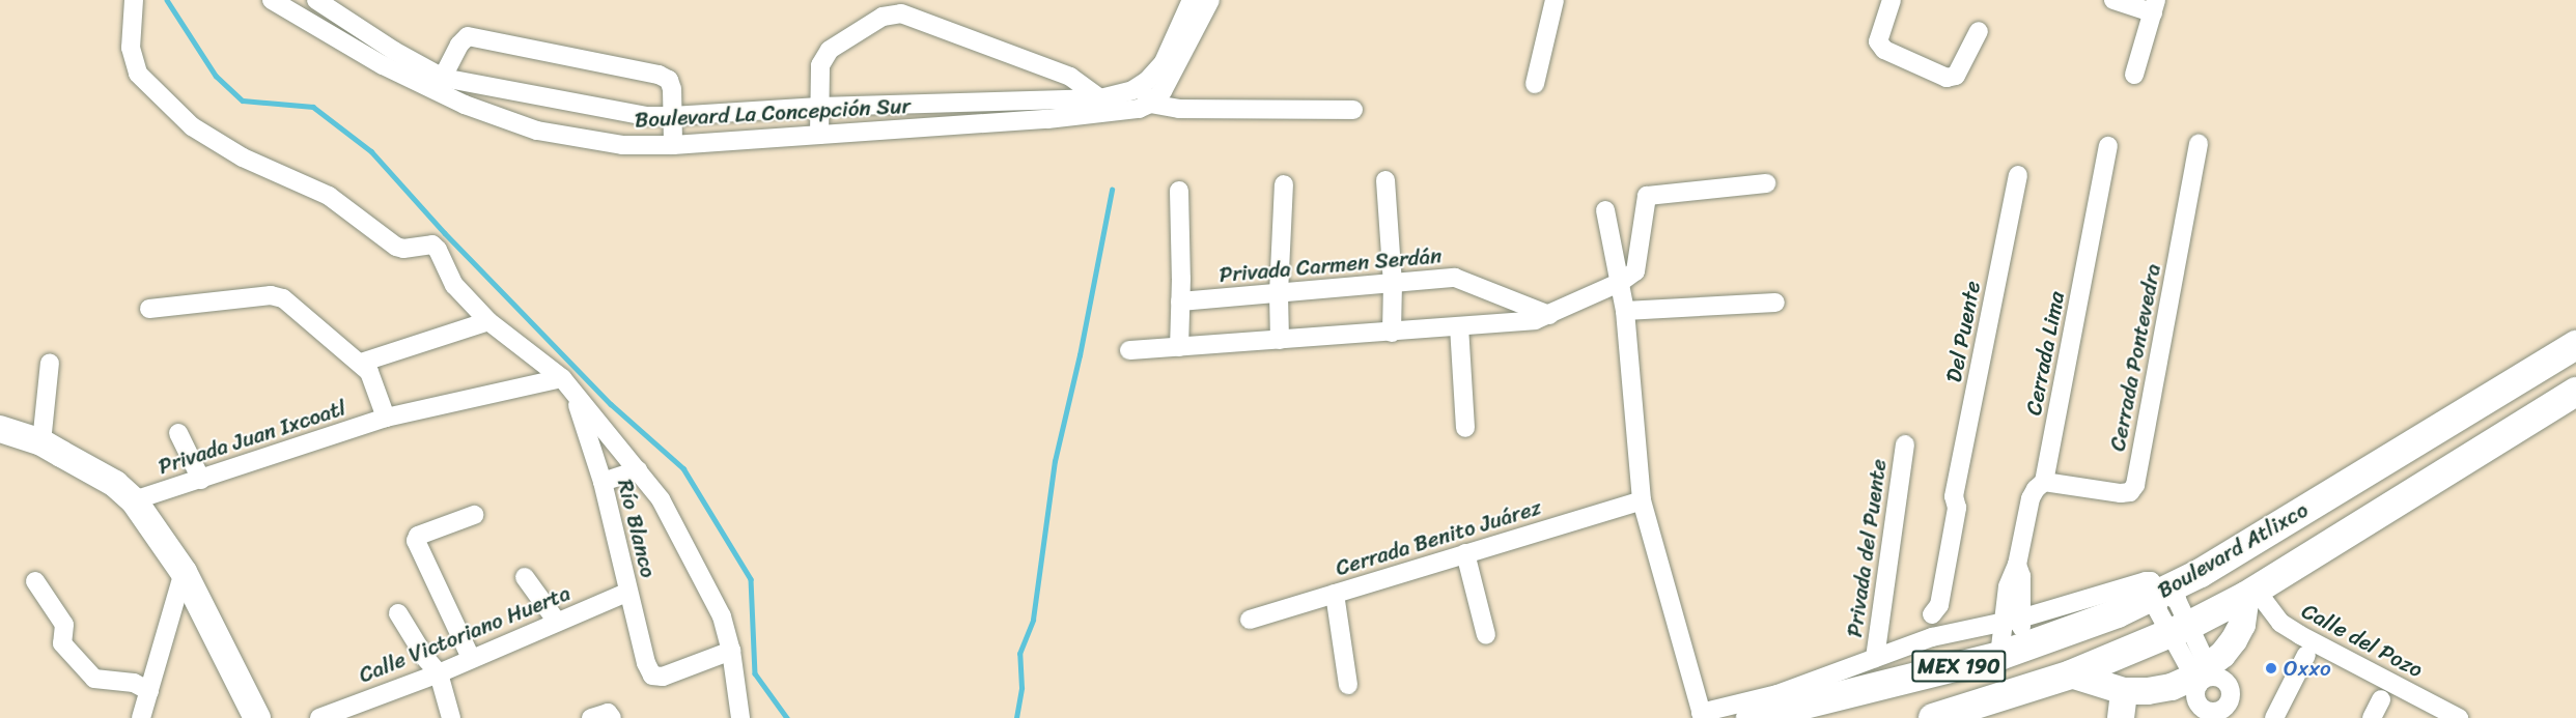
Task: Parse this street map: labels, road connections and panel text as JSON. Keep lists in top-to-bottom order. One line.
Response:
{"streets":{"main road":["Boulevard Atlixco","MEX 190"],"street":["Boulevard La Concepción Sur","Privada Carmen Serdán","Del Puente","Cerrada Lima","Cerrada Pontevedra","Privada Juan Ixcoatl","Río Blanco","Cerrada Benito Juárez","Privada del Puente","Calle Victoriano Huerta","Calle del Pozo"]},"crossings":[["Cerrada Lima","Cerrada Pontevedra"],["Cerrada Lima","Boulevard Atlixco"],["Río Blanco","Calle Victoriano Huerta"],["Boulevard Atlixco","Calle del Pozo"]],"places":["Oxxo"]}
